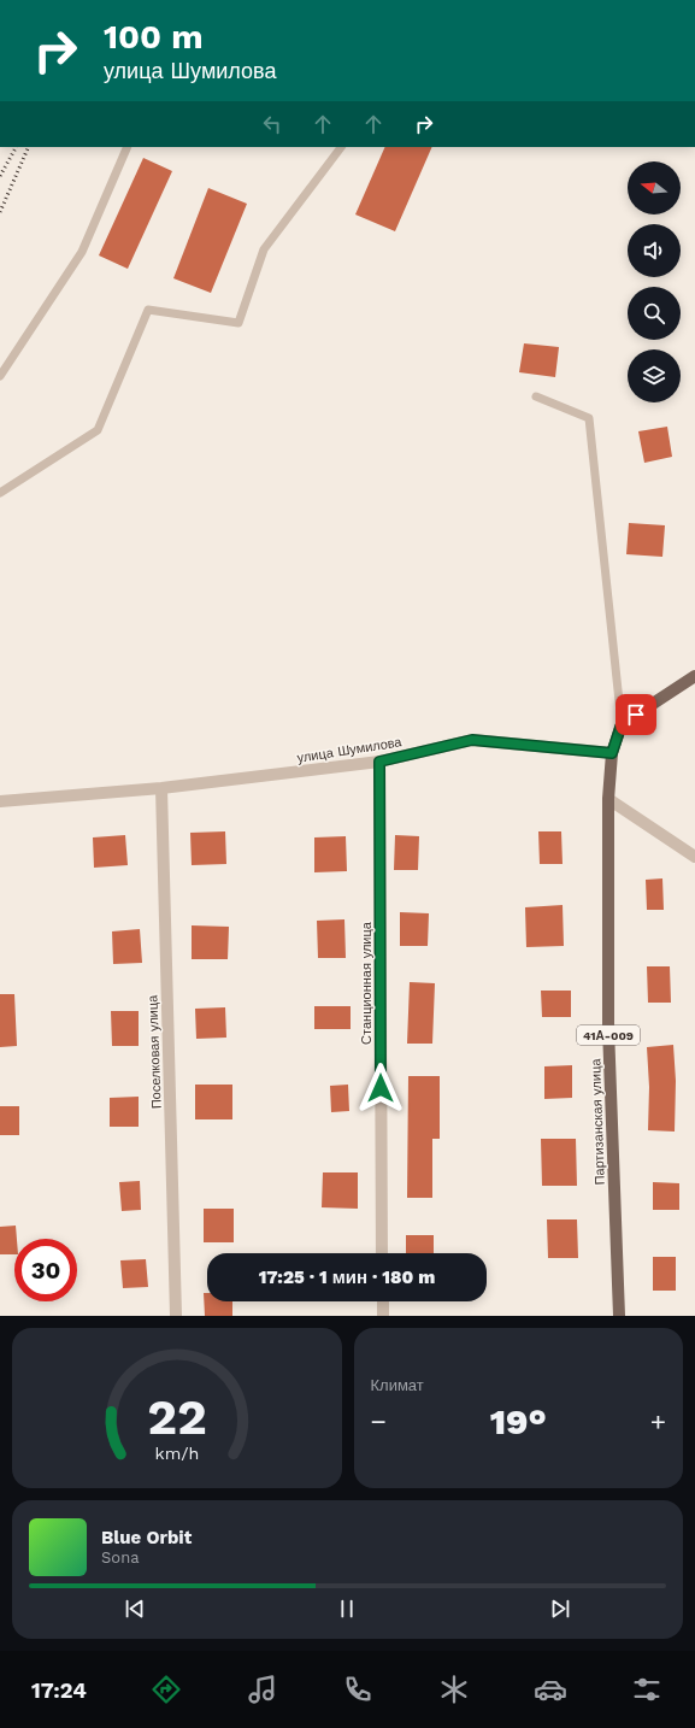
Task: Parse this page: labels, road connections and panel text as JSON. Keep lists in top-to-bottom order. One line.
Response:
{"streets":{"main road":["41А-009","Партизанская улица"],"street":["улица Шумилова","Станционная улица","Поселковая улица"]},"crossings":[["улица Шумилова","Станционная улица"],["улица Шумилова","Поселковая улица"],["улица Шумилова","Партизанская улица"]],"north":"left","page":{"turn":["100 m","улица Шумилова"],"limit":"30","trip":"17:25 · 1 мин · 180 m","tile":"Климат","heat":["−","19°","+"],"song":["Blue Orbit","Sona"],"tabs":"17:24","gauge":["22","km/h"]}}
